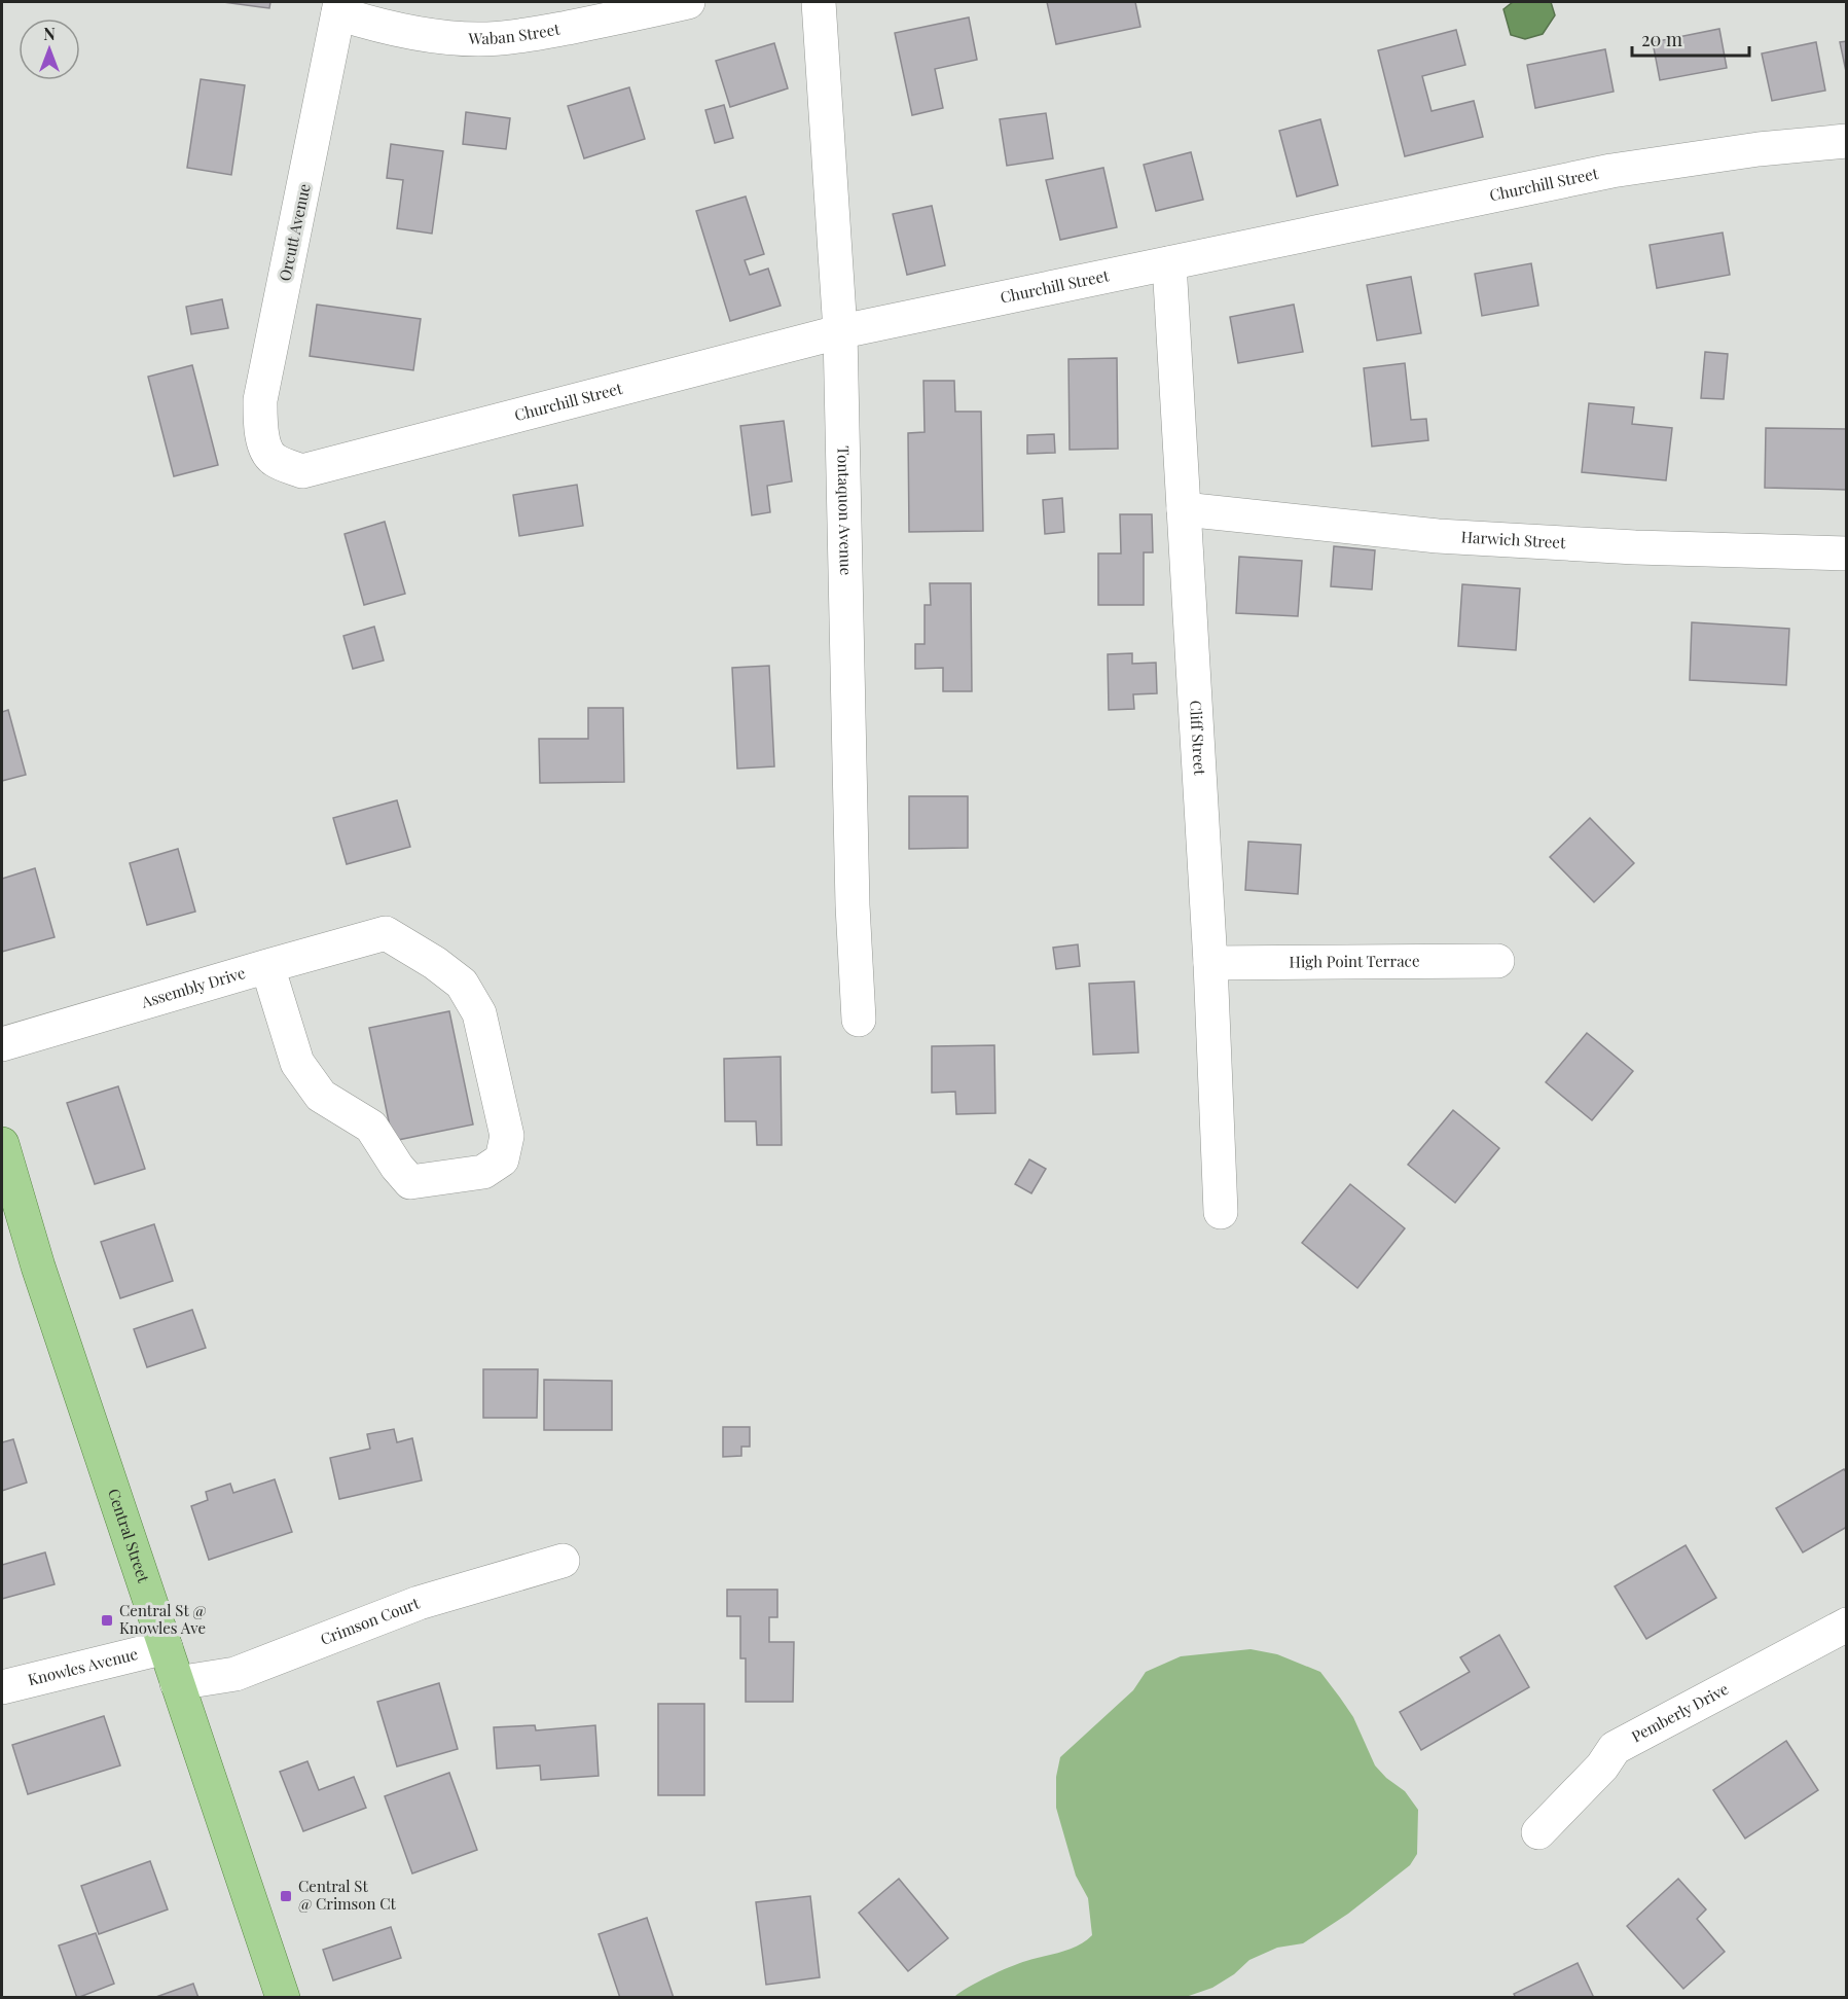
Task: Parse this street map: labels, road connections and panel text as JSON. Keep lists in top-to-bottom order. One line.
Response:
{"streets":{"main road":["Central Street"],"street":["Waban Street","Churchill Street","Orcutt Avenue","Tontaquon Avenue","Harwich Street","Cliff Street","High Point Terrace","Assembly Drive","Crimson Court","Knowles Avenue","Pemberly Drive"]},"crossings":[["Waban Street","Orcutt Avenue"],["Churchill Street","Orcutt Avenue"],["Churchill Street","Tontaquon Avenue"],["Churchill Street","Cliff Street"],["Harwich Street","Cliff Street"],["Cliff Street","High Point Terrace"],["Central Street","Crimson Court"],["Central Street","Knowles Avenue"]],"places":{"transit":["Central St @ Knowles Ave","Central St @ Crimson Ct"]},"scale_bar":"20 m","north":"top"}
